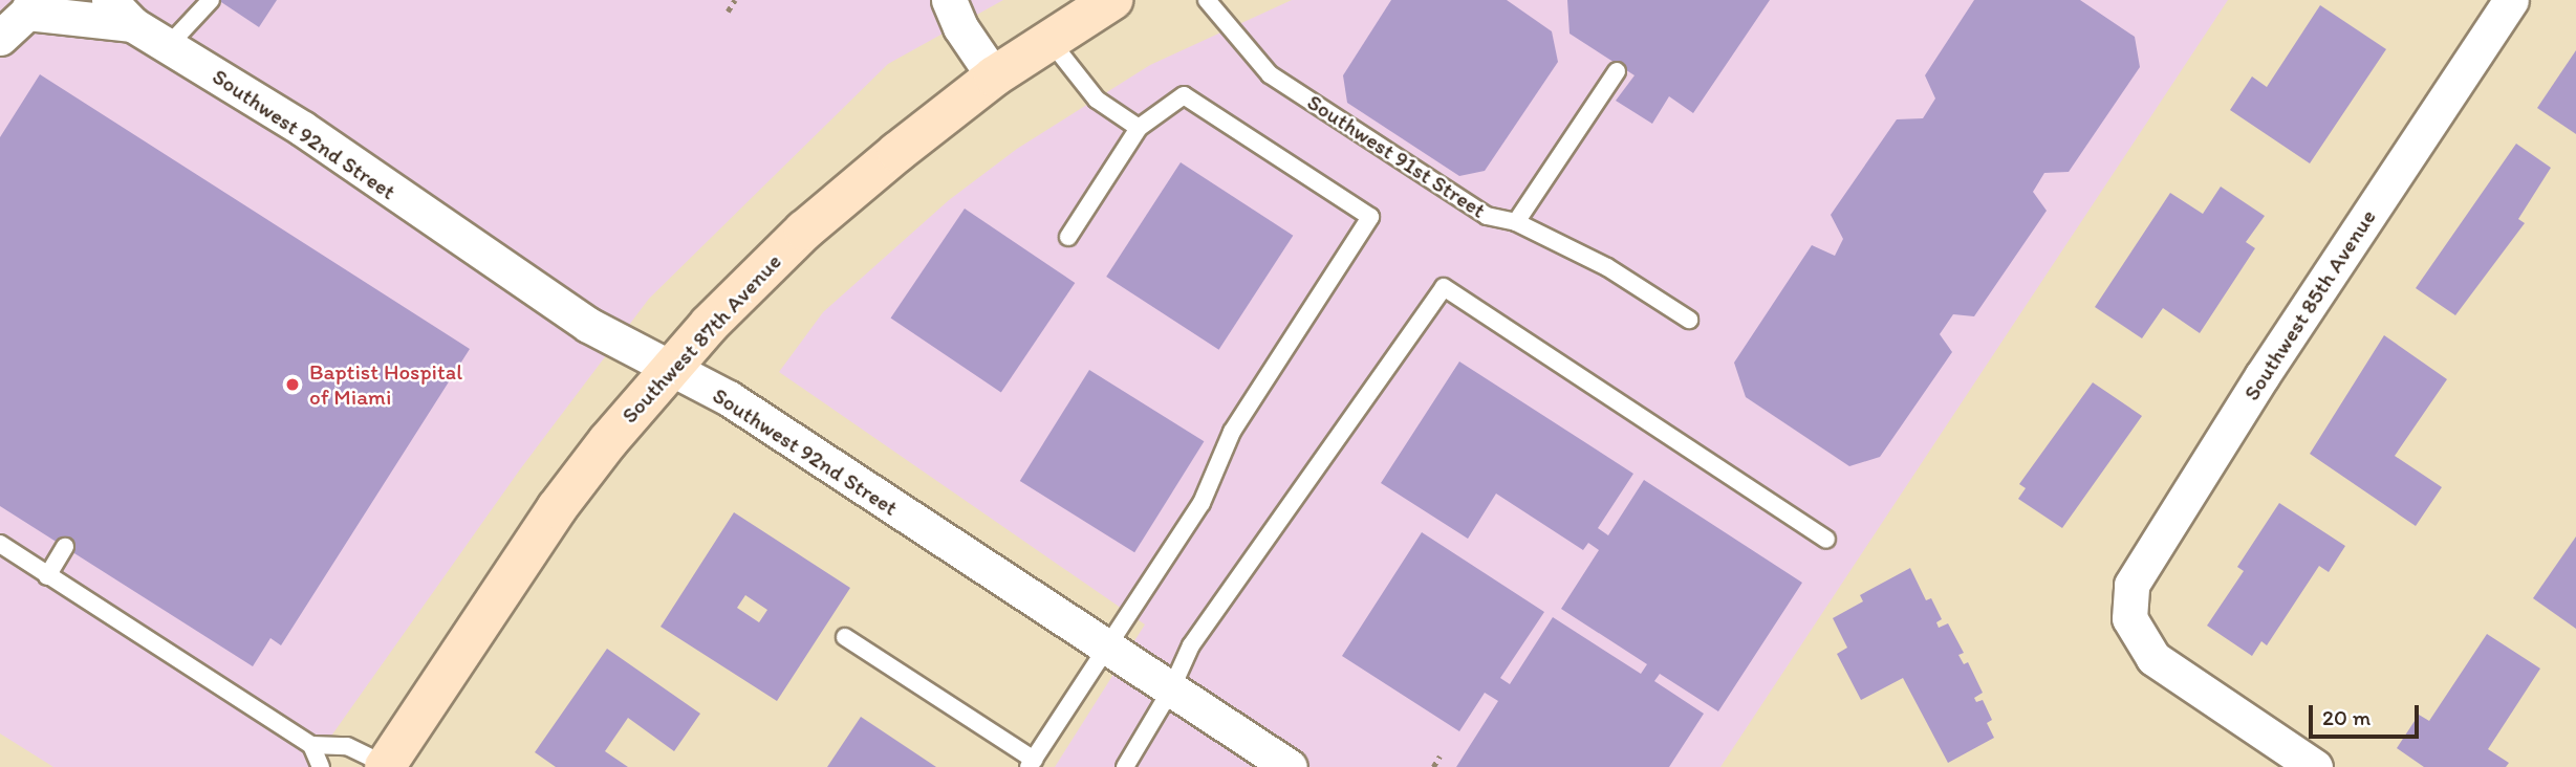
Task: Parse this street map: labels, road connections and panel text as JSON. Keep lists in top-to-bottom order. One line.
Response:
{"streets":{"main road":["Southwest 87th Avenue"],"street":["Southwest 92nd Street","Southwest 85th Avenue"],"lane":["Southwest 91st Street"]},"crossings":[["Southwest 92nd Street","Southwest 87th Avenue"]],"places":["Baptist Hospital of Miami"],"scale_bar":"20 m"}
